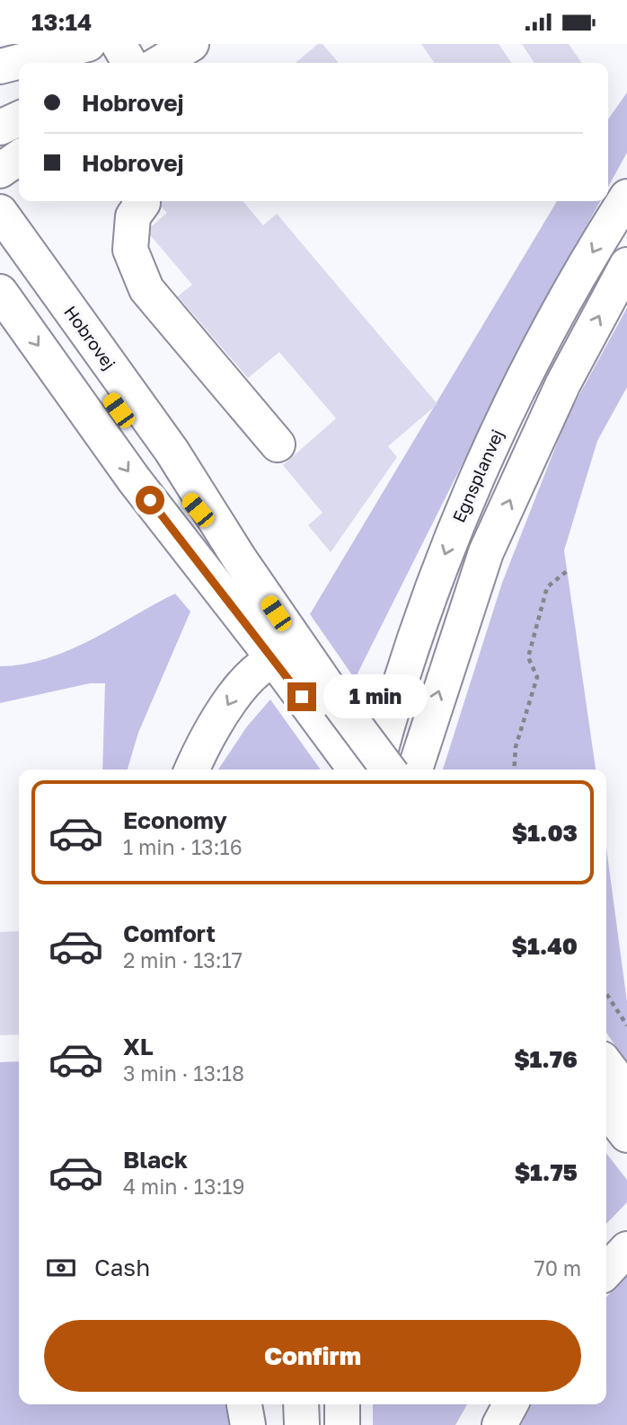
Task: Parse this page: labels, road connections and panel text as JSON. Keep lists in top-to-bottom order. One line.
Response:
{"streets":{"main road":["Hobrovej","Egnsplanvej"]},"page":{"status":"13:14","banner":["Hobrovej","Hobrovej"],"bubble":"1 min","list":[{"name":"Economy","note":"1 min · 13:16","value":"$1.03"},{"name":"Comfort","note":"2 min · 13:17","value":"$1.40"},{"name":"XL","note":"3 min · 13:18","value":"$1.76"},{"name":"Black","note":"4 min · 13:19","value":"$1.75"}],"pay":["Cash","70 m"],"buttons":"Confirm"}}
